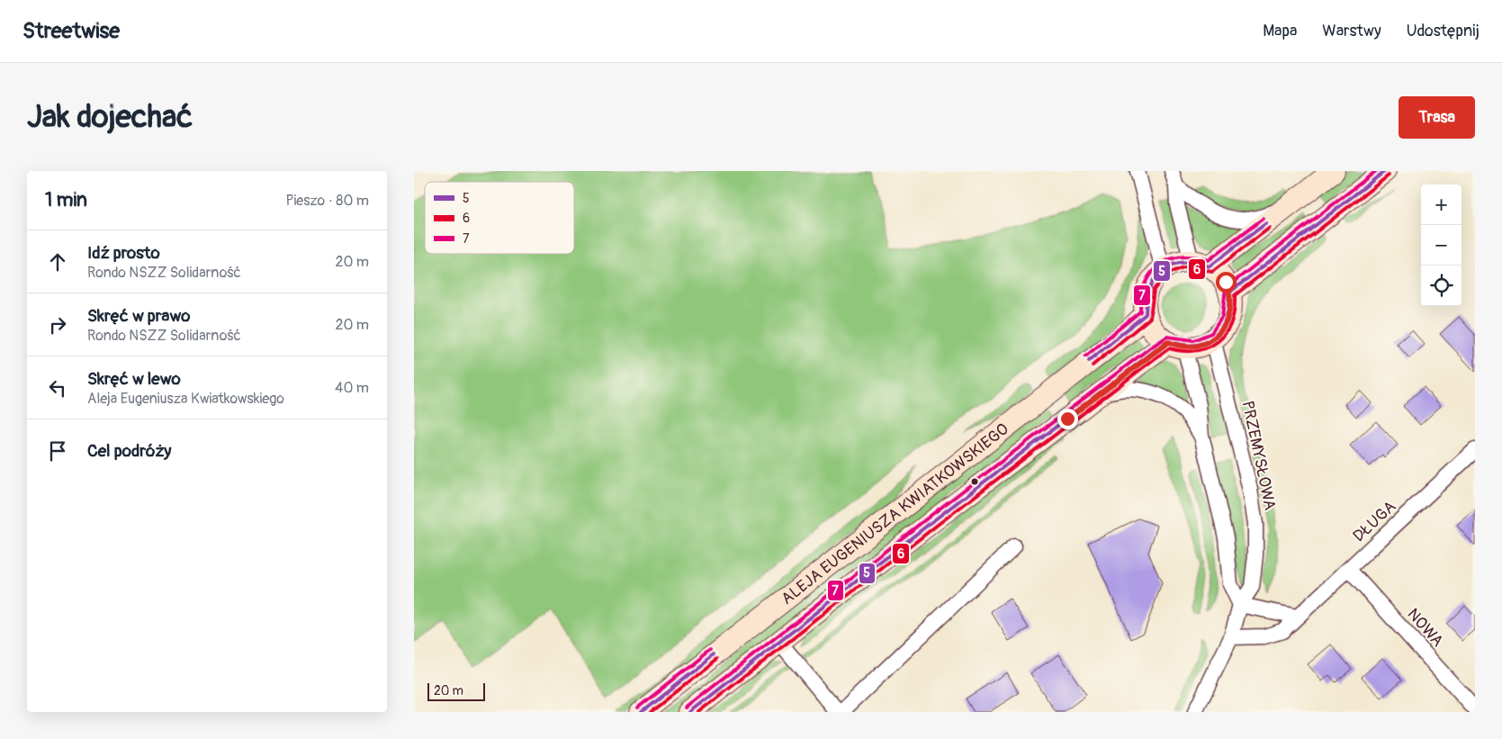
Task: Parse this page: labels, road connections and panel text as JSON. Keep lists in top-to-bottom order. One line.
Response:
{"streets":{"street":["PRZEMYSŁOWA","ALEJA EUGENIUSZA KWIATKOWSKIEGO","DŁUGA","NOWA"]},"crossings":[["PRZEMYSŁOWA","ALEJA EUGENIUSZA KWIATKOWSKIEGO"],["PRZEMYSŁOWA","DŁUGA"],["DŁUGA","NOWA"]],"lines":["transit line 5","transit line 7","transit line 6"],"legend":["5","6","7"],"scale_bar":"20 m","page":{"header":"Streetwise","nav":["Mapa","Warstwy","Udostępnij"],"buttons":"Trasa","title":"Jak dojechać","heading":["1 min","Pieszo · 80 m"],"map_buttons":["+","−"],"list":[["Idź prosto","Rondo NSZZ Solidarność","20 m"],["Skręć w prawo","Rondo NSZZ Solidarność","20 m"],["Skręć w lewo","Aleja Eugeniusza Kwiatkowskiego","40 m"],"Cel podróży"],"scale":"20 m"}}
